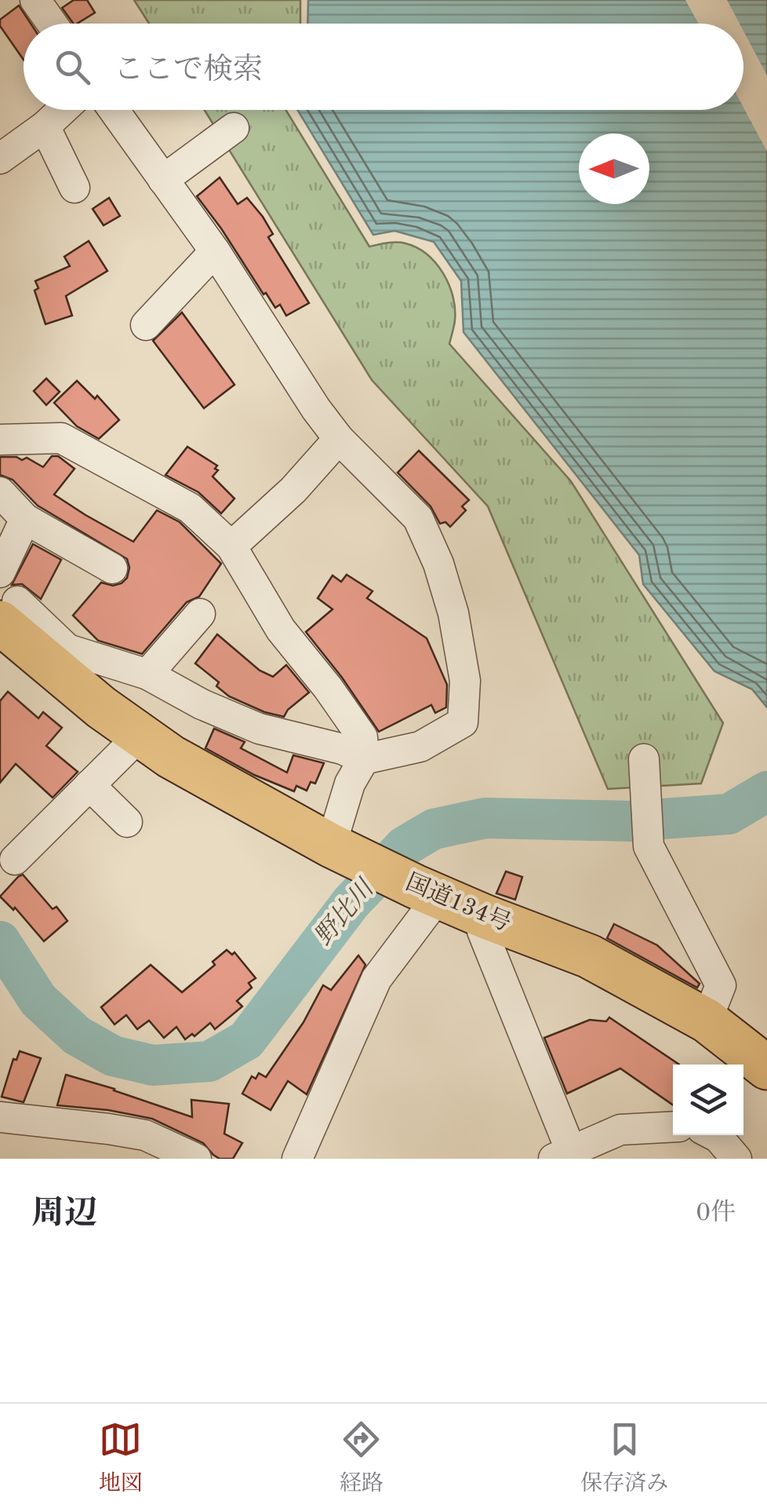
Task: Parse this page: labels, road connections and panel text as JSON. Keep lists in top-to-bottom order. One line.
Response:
{"streets":{"highway":["国道134号"]},"water":["野比川"],"north":"left","page":{"search":"ここで検索","heading":["周辺","0件"],"nav":["地図","経路","保存済み"]}}
